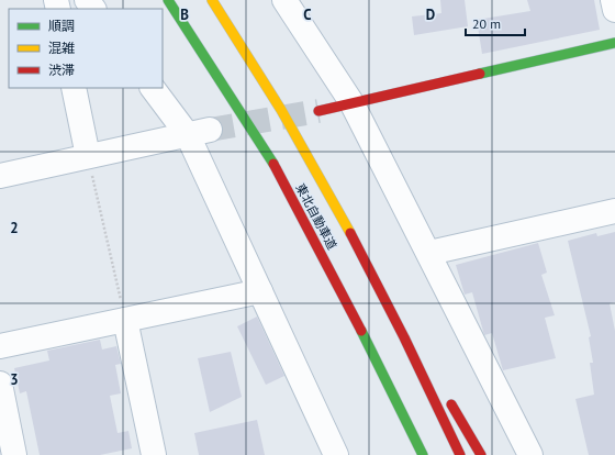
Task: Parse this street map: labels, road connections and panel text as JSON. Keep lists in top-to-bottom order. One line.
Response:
{"streets":{"main road":["東北自動車道"]},"legend":["順調","混雑","渋滞"],"scale_bar":"20 m","grid":{"columns":["B","C","D"],"rows":["2","3"]}}
